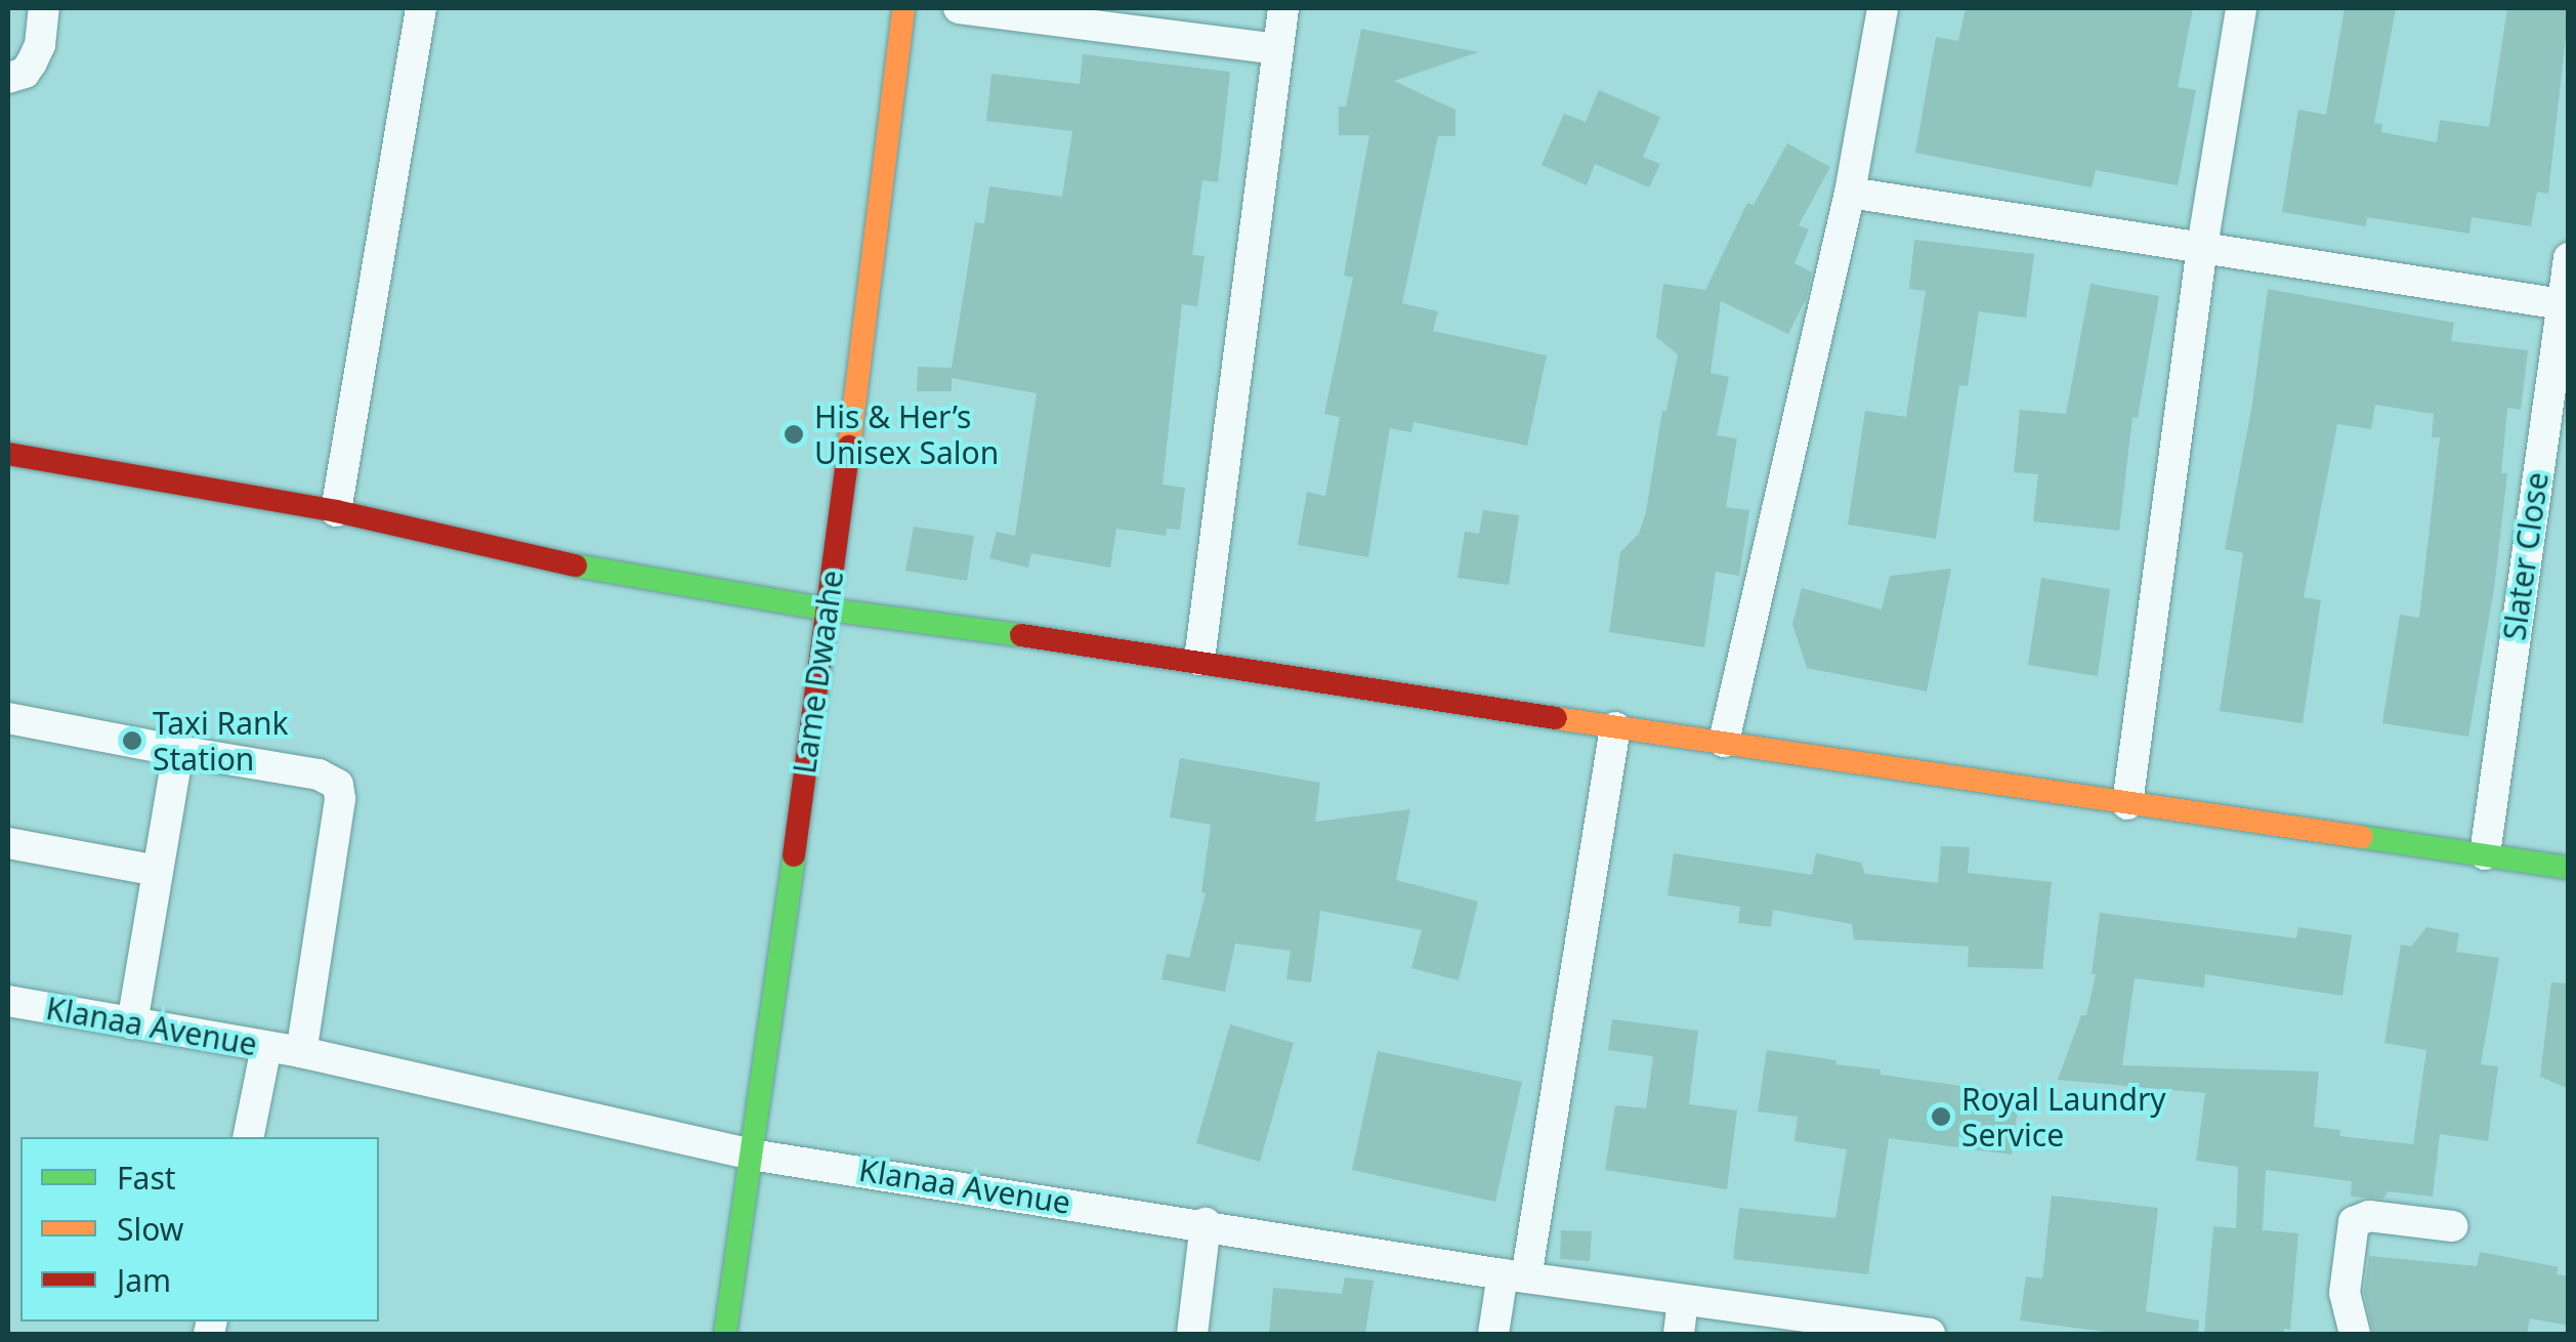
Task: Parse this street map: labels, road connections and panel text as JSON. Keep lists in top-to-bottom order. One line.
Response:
{"streets":{"street":["Slater Close","Lame Dwaahe","Klanaa Avenue"]},"crossings":[["Lame Dwaahe","Klanaa Avenue"]],"places":["His & Her’s Unisex Salon","Taxi Rank Station","Royal Laundry Service"],"legend":["Fast","Slow","Jam"]}
